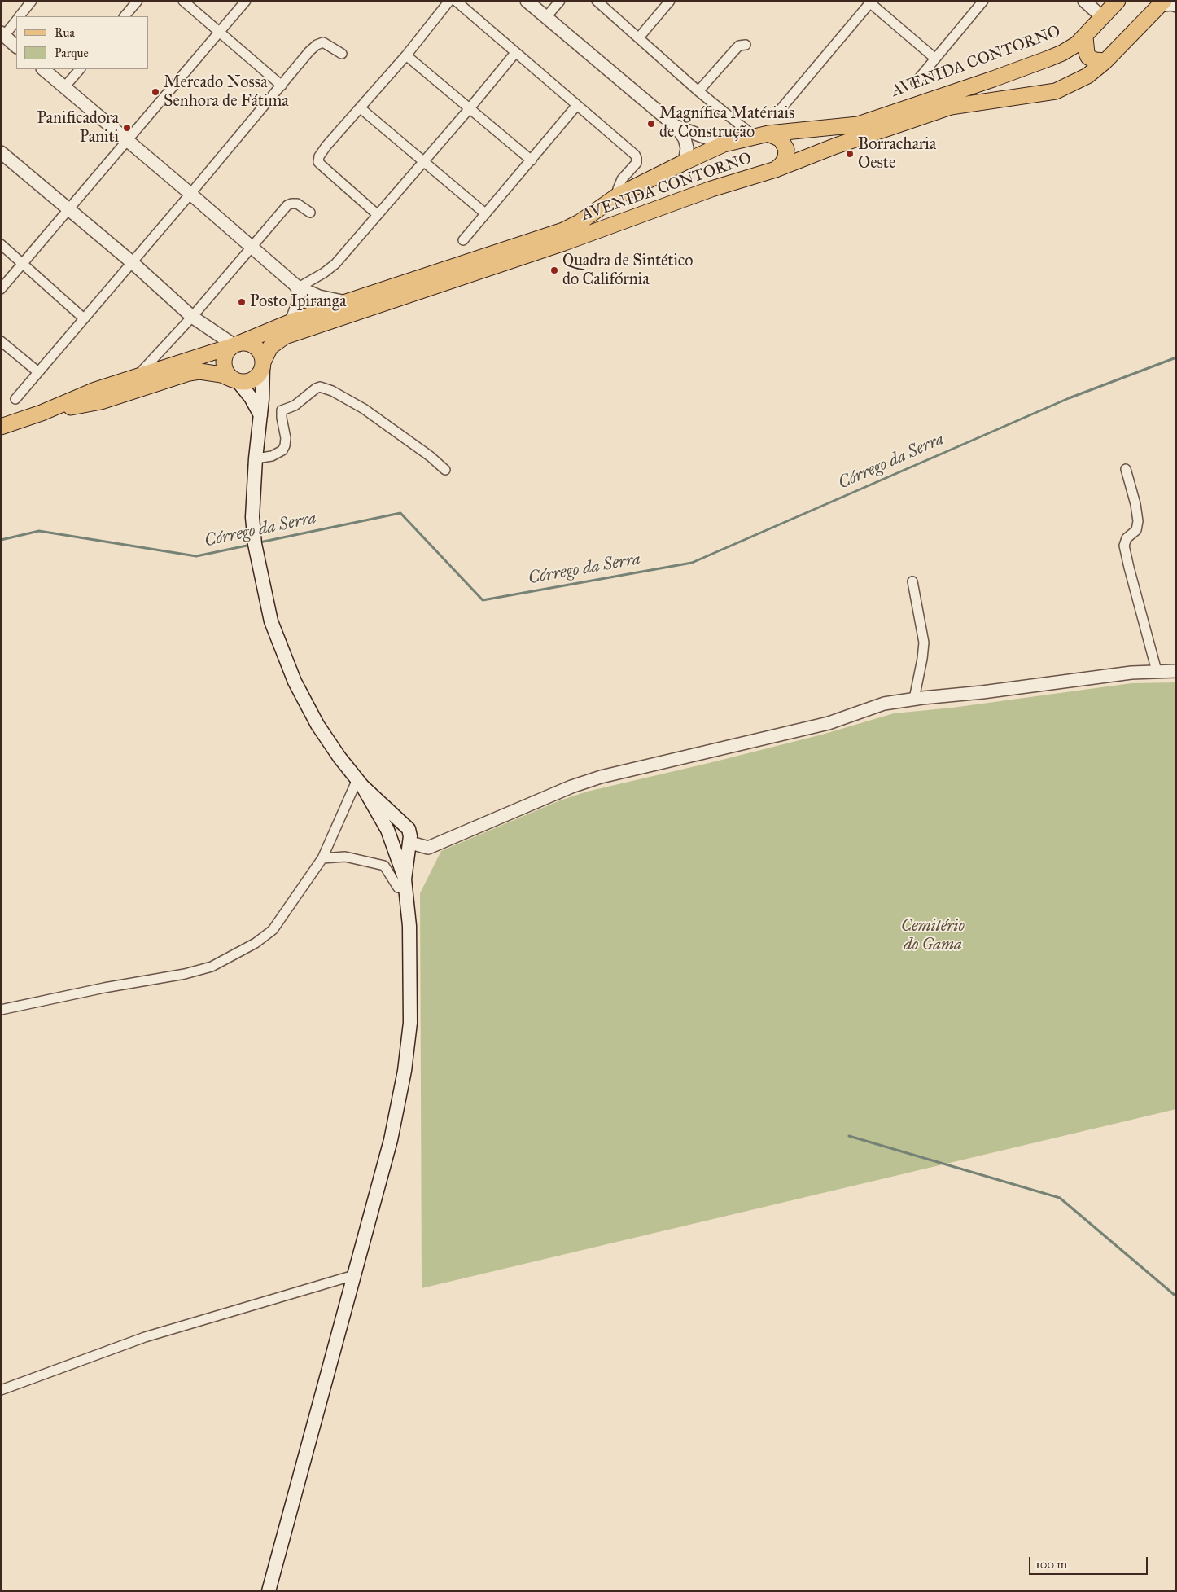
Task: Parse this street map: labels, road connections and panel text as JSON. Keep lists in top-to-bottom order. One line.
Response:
{"streets":{"main road":["AVENIDA CONTORNO"]},"water":["Córrego da Serra"],"parks":["Cemitério do Gama"],"places":["Mercado Nossa Senhora de Fátima","Magnífica Matériais de Construção","Panificadora Paniti","Borracharia Oeste","Quadra de Sintético do Califórnia","Posto Ipiranga"],"legend":["Rua","Parque"],"scale_bar":"100 m"}
